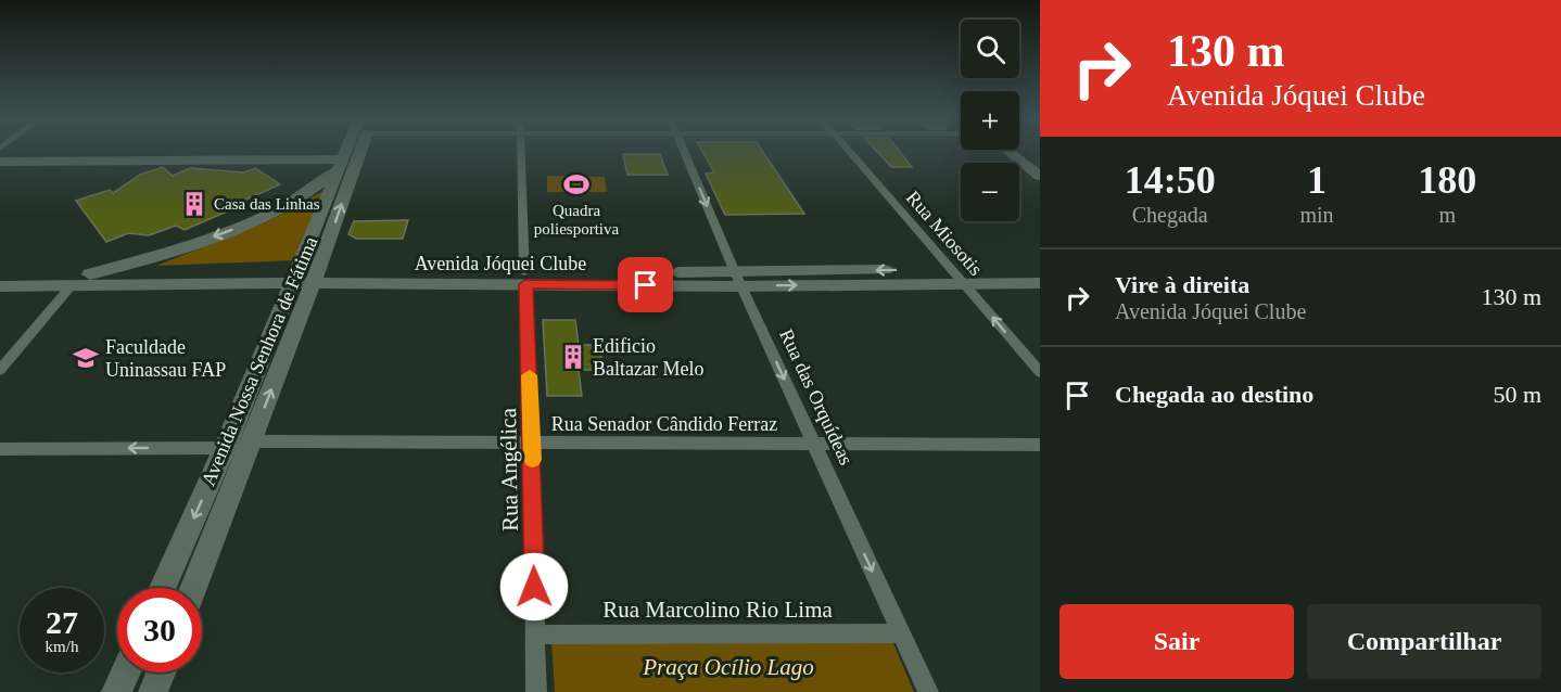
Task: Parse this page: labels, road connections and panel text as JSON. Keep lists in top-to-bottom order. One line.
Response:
{"streets":{"main road":["Avenida Jóquei Clube","Avenida Nossa Senhora de Fátima"],"street":["Rua Miosotis","Rua das Orquídeas","Rua Senador Cândido Ferraz","Rua Angélica","Rua Marcolino Rio Lima"]},"crossings":[["Rua Miosotis","Avenida Jóquei Clube"],["Avenida Jóquei Clube","Avenida Nossa Senhora de Fátima"],["Avenida Jóquei Clube","Rua das Orquídeas"],["Avenida Jóquei Clube","Rua Angélica"],["Avenida Nossa Senhora de Fátima","Rua Senador Cândido Ferraz"],["Rua das Orquídeas","Rua Senador Cândido Ferraz"],["Rua das Orquídeas","Rua Marcolino Rio Lima"],["Rua Senador Cândido Ferraz","Rua Angélica"],["Rua Angélica","Rua Marcolino Rio Lima"]],"one_way":["Rua Miosotis","Rua das Orquídeas"],"parks":["Praça Ocílio Lago"],"places":{"sports":["Quadra poliesportiva"],"building":["Casa das Linhas","Edificio Baltazar Melo"],"school or university":["Faculdade Uninassau FAP"]},"page":{"turn":["130 m","Avenida Jóquei Clube"],"map_buttons":["+","−"],"eta":["14:50","Chegada","1","min","180","m"],"list":[{"name":"Vire à direita","note":"Avenida Jóquei Clube","value":"130 m"},{"name":"Chegada ao destino","value":"50 m"}],"speed":"27 km/h","limit":"30","buttons":["Sair","Compartilhar"]}}
